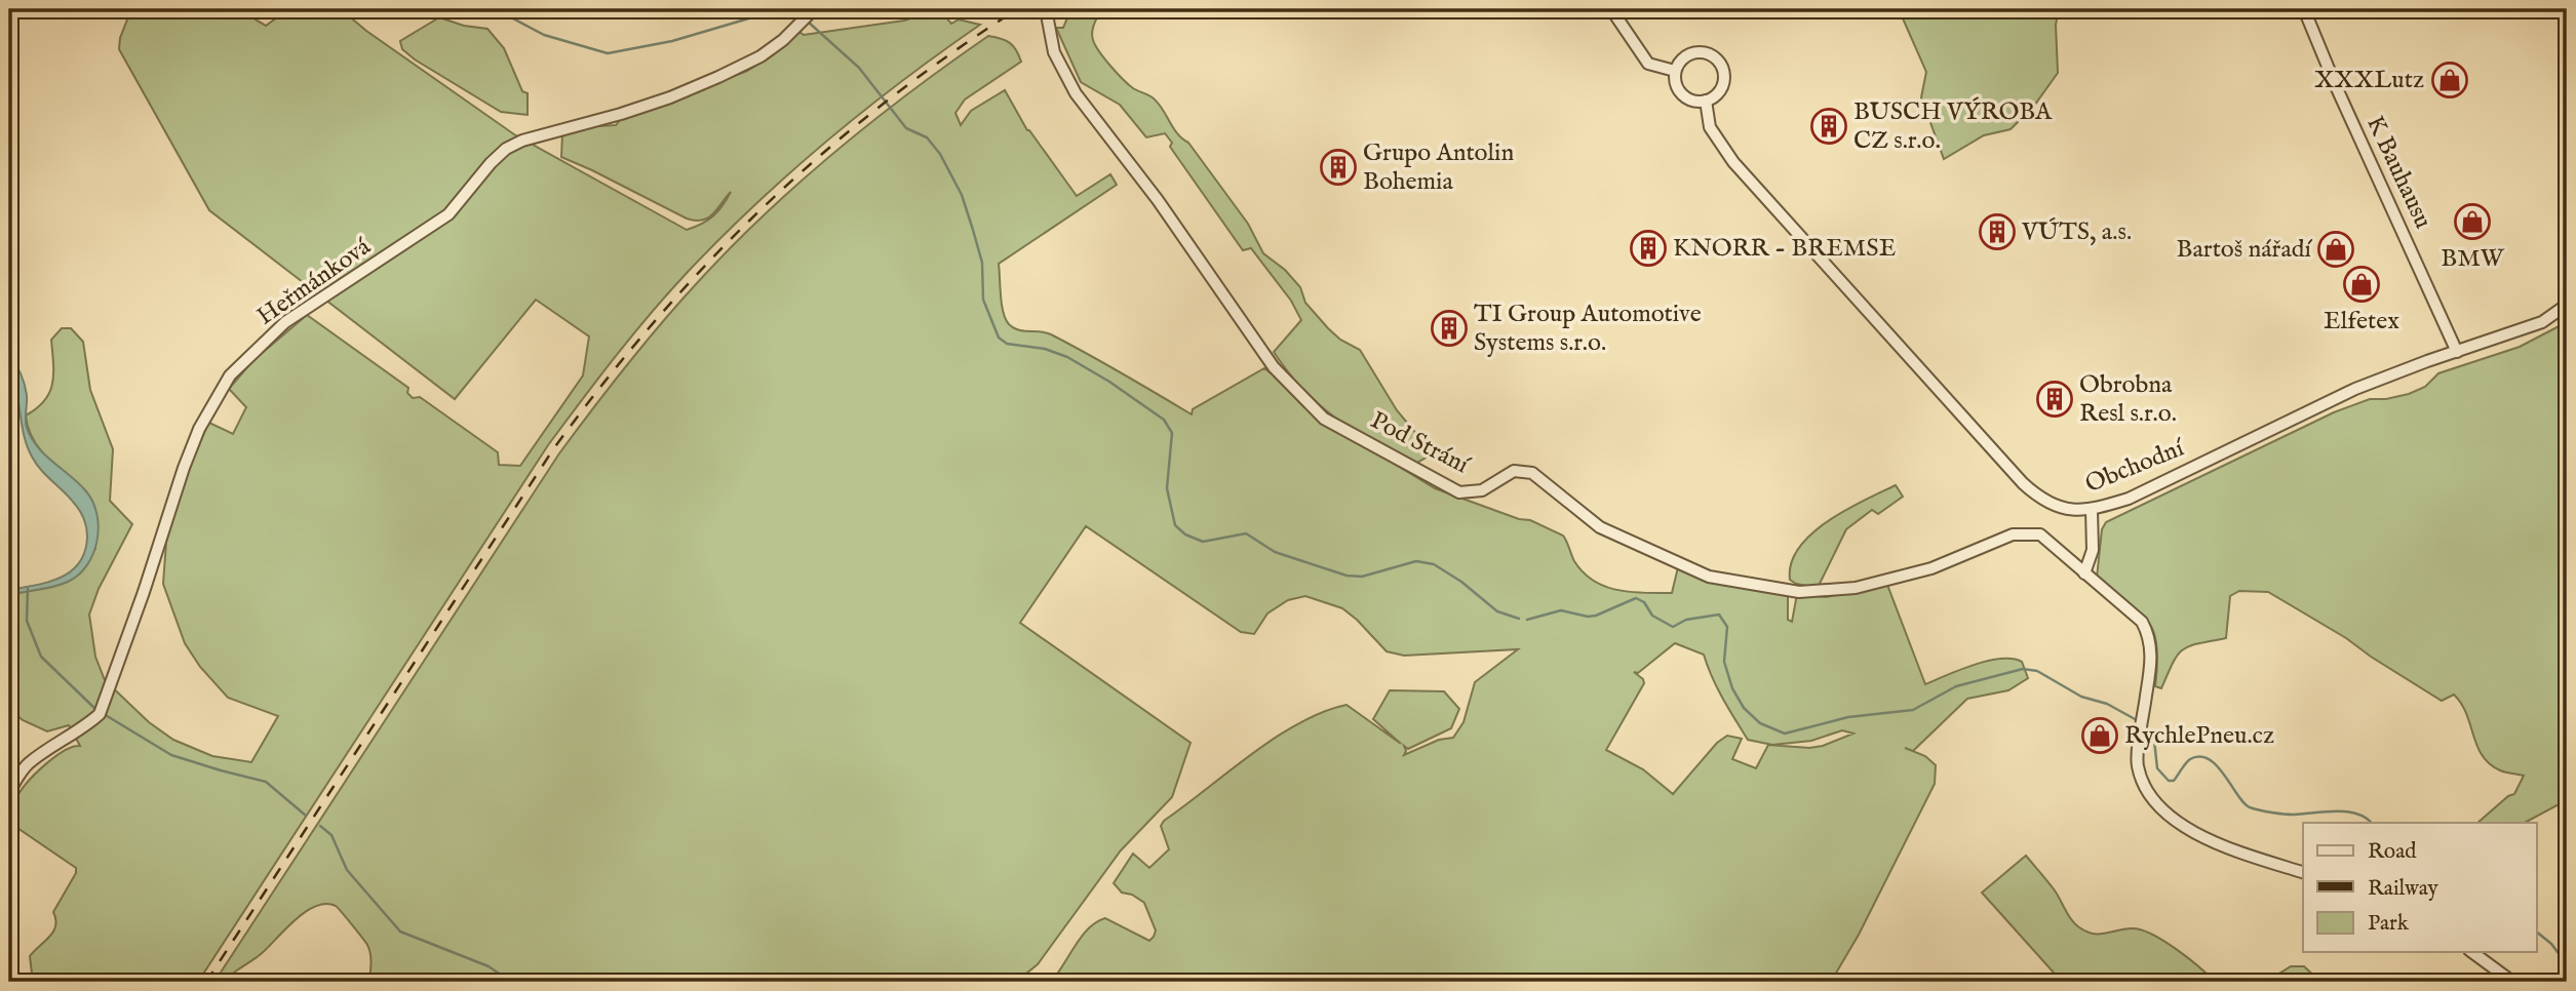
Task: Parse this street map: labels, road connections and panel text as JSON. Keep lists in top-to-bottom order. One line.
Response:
{"streets":{"street":["K Bauhausu","Heřmánková","Pod Strání","Obchodní"]},"crossings":[["K Bauhausu","Obchodní"]],"places":{"shop":["XXXLutz","BMW","Bartoš nářadí","Elfetex","RychlePneu.cz"],"building":["BUSCH VÝROBA CZ s.r.o.","Grupo Antolin Bohemia","VÚTS, a.s.","KNORR - BREMSE","TI Group Automotive Systems s.r.o.","Obrobna Resl s.r.o."]},"legend":["Road","Railway","Park"]}
